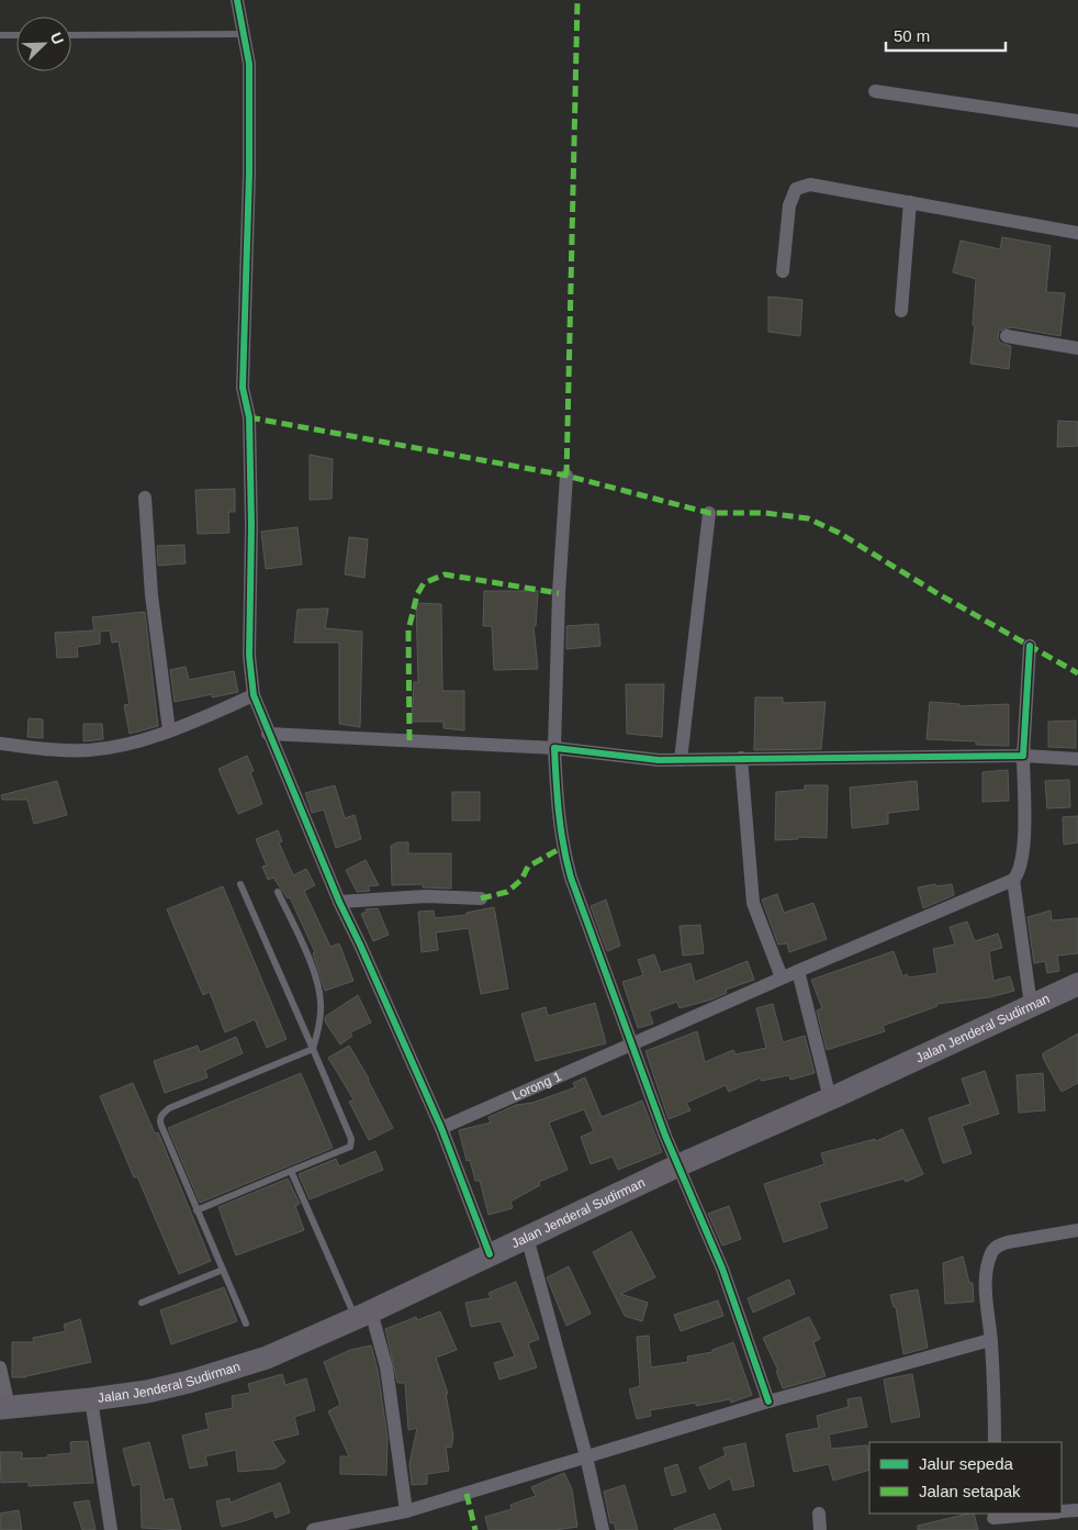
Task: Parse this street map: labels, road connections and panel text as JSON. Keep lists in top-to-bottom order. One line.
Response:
{"streets":{"highway":["Jalan Jenderal Sudirman"],"street":["Lorong 1"]},"legend":["Jalur sepeda","Jalan setapak"],"scale_bar":"50 m","north":"top right"}
